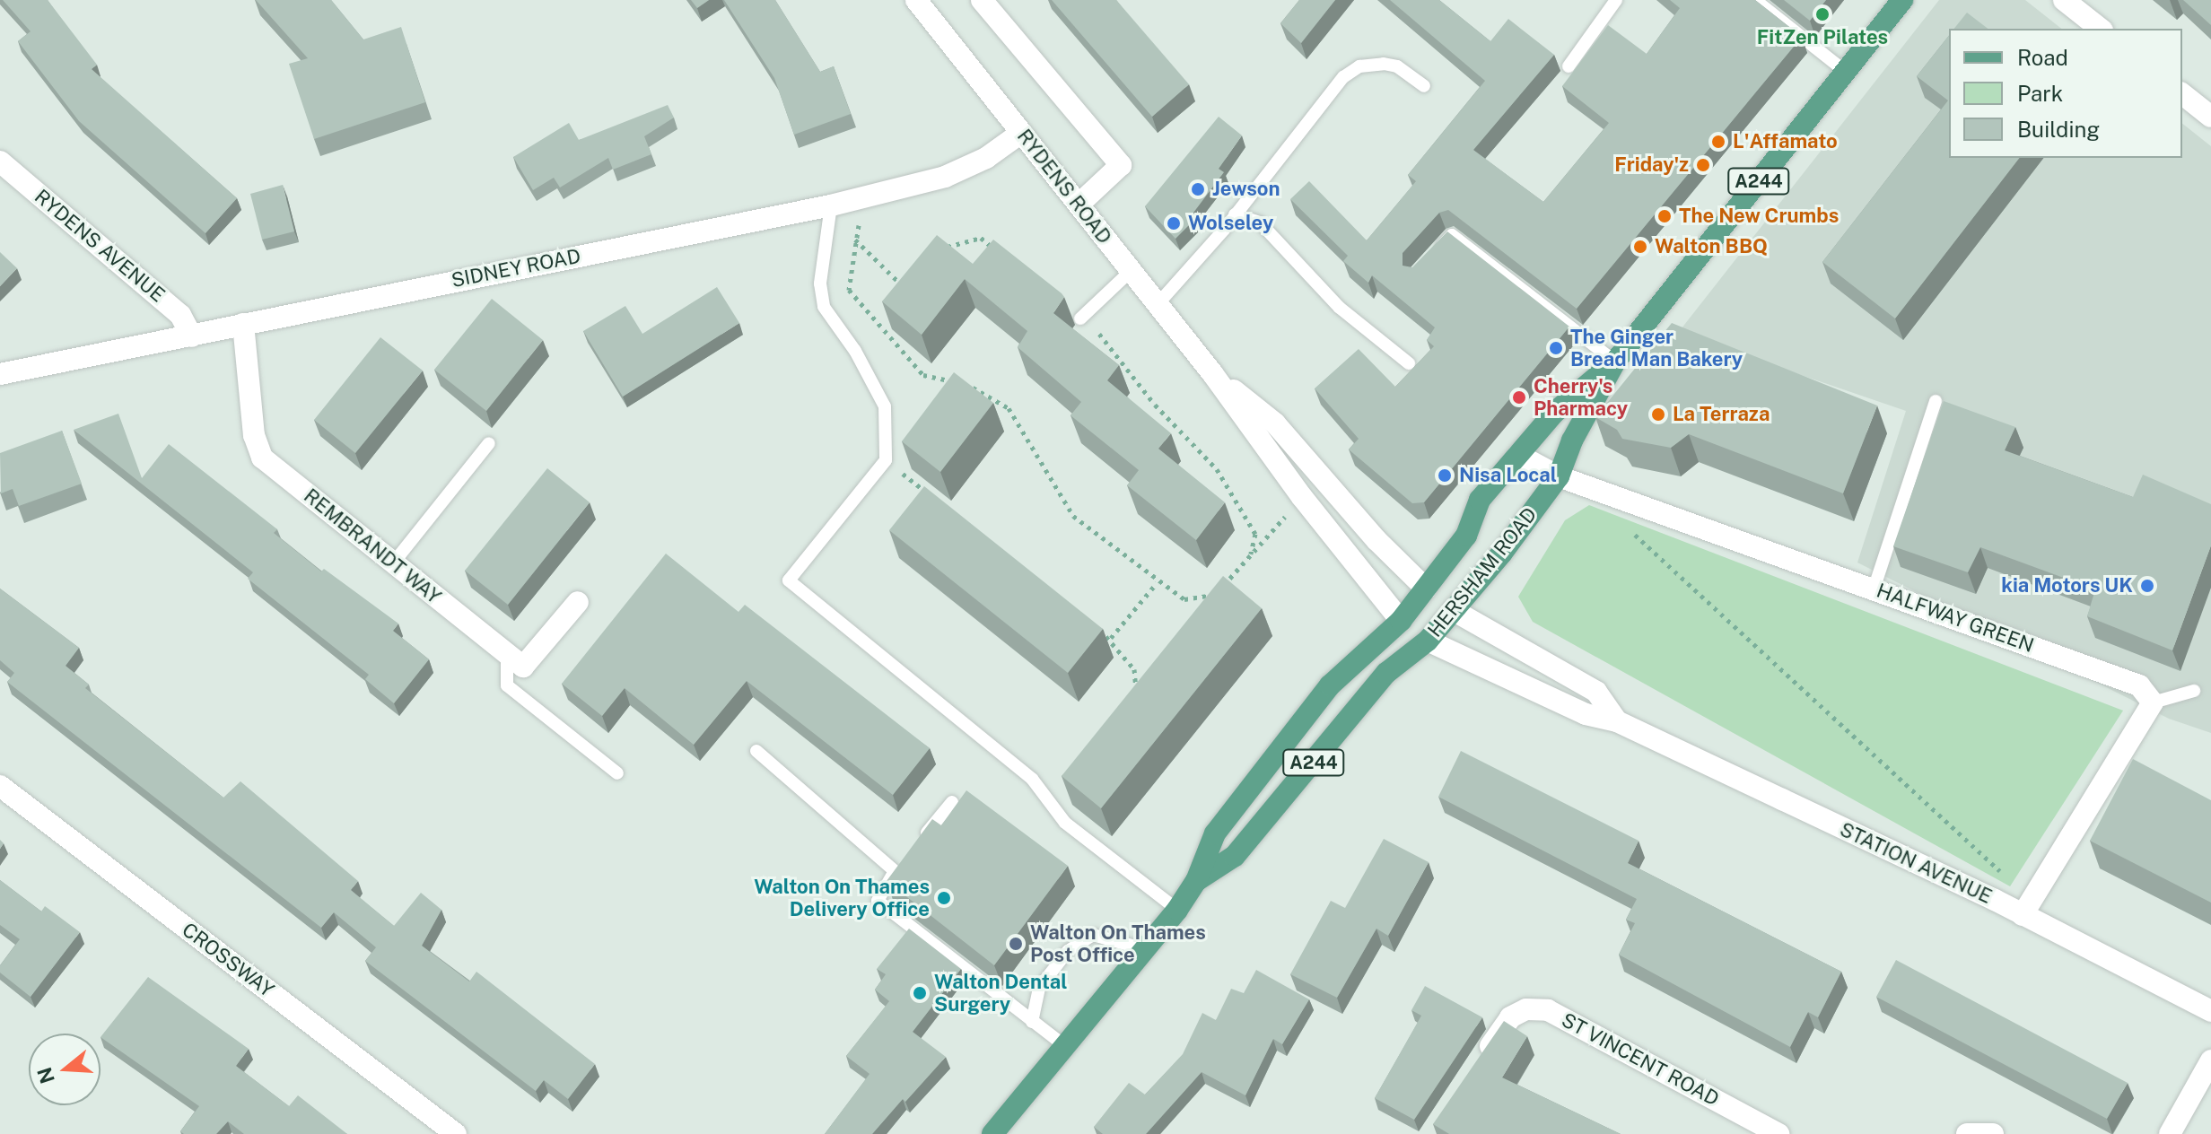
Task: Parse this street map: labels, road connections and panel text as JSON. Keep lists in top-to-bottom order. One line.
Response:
{"streets":{"main road":["A244","HERSHAM ROAD"],"street":["RYDENS ROAD","RYDENS AVENUE","SIDNEY ROAD","REMBRANDT WAY","HALFWAY GREEN","STATION AVENUE","CROSSWAY","ST VINCENT ROAD"]},"crossings":[["RYDENS ROAD","SIDNEY ROAD"],["RYDENS ROAD","HERSHAM ROAD"],["RYDENS AVENUE","SIDNEY ROAD"],["SIDNEY ROAD","REMBRANDT WAY"],["HERSHAM ROAD","HALFWAY GREEN"],["HERSHAM ROAD","STATION AVENUE"]],"places":["FitZen Pilates","L'Affamato","Friday'z","Jewson","The New Crumbs","Wolseley","Walton BBQ","The Ginger Bread Man Bakery","Cherry's Pharmacy","La Terraza","Nisa Local","kia Motors UK","Walton On Thames Delivery Office","Walton On Thames Post Office","Walton Dental Surgery"],"legend":["Road","Park","Building"],"north":"left"}
